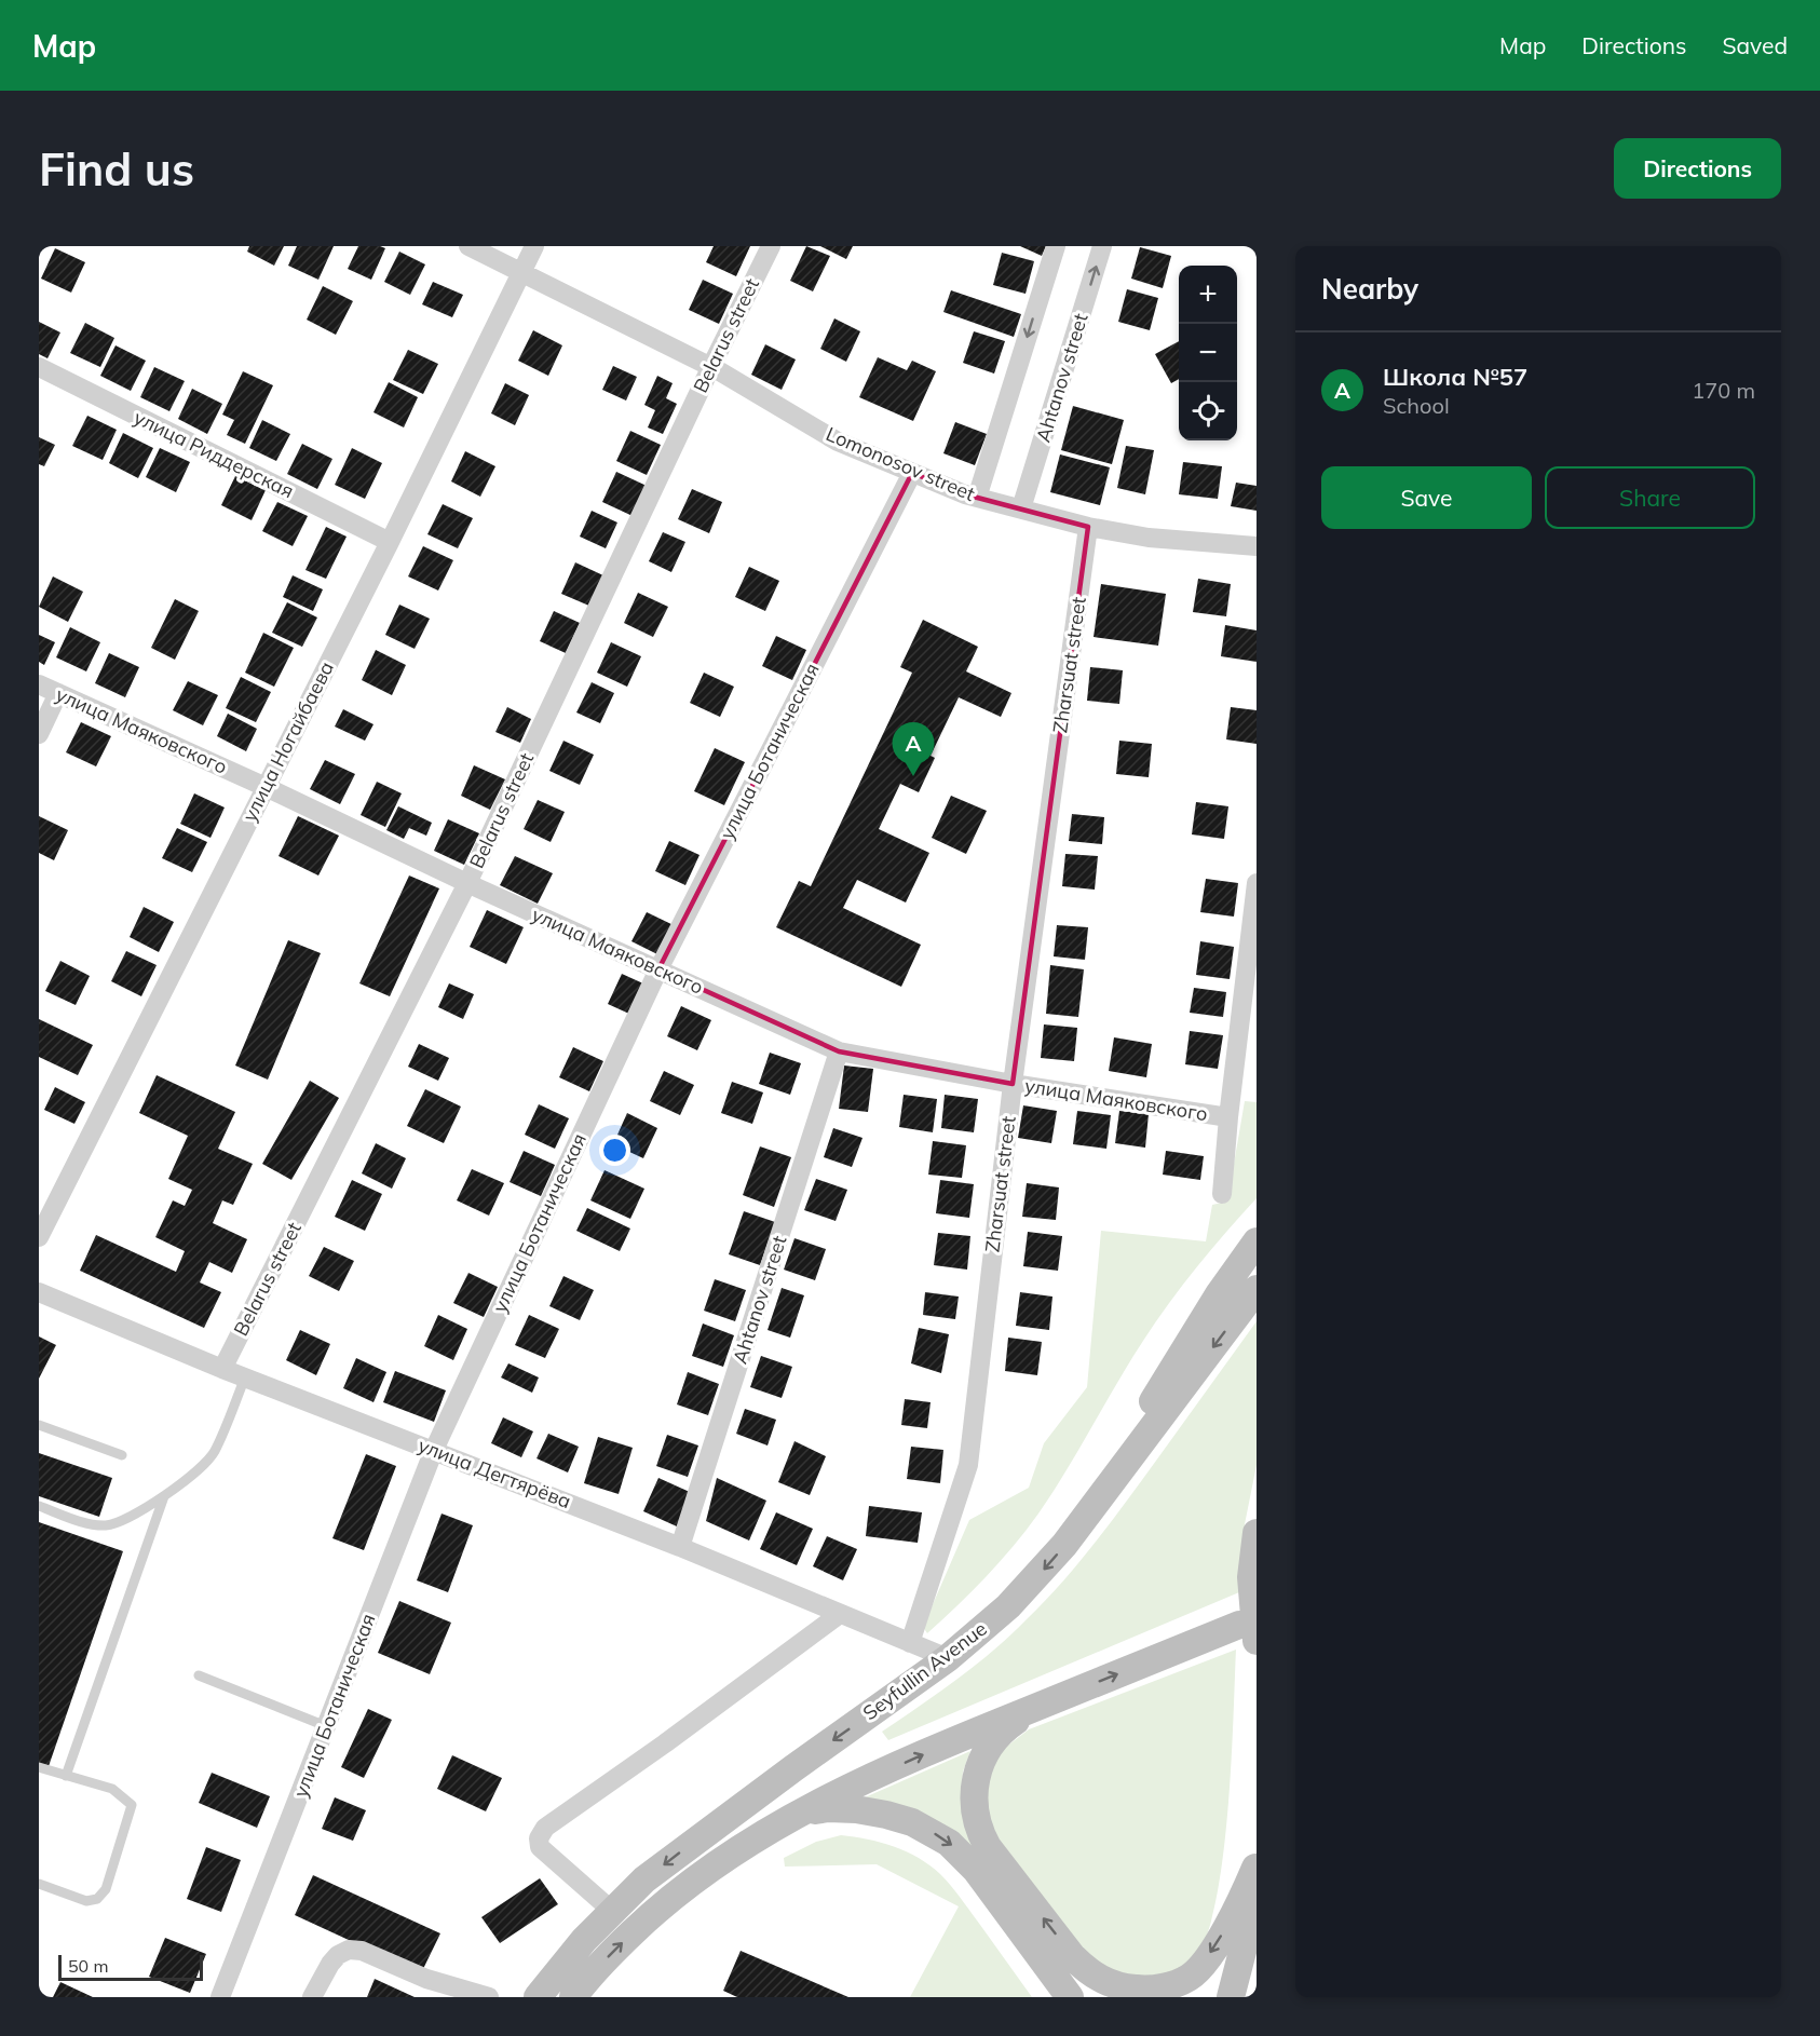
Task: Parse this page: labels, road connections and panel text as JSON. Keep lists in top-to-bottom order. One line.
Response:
{"streets":{"main road":["Seyfullin Avenue"],"street":["Belarus street","Ahtanov street","улица Риддерская","Lomonosov street","Zharsuat street","улица Маяковского","улица Ногайбаева","улица Ботаническая","улица Дегтярёва"]},"crossings":[["Belarus street","Lomonosov street"],["Belarus street","улица Маяковского"],["Belarus street","улица Дегтярёва"],["Ahtanov street","Lomonosov street"],["Ahtanov street","улица Маяковского"],["Ahtanov street","улица Дегтярёва"],["улица Риддерская","улица Ногайбаева"],["Lomonosov street","Zharsuat street"],["Lomonosov street","улица Ногайбаева"],["Lomonosov street","улица Ботаническая"],["Zharsuat street","улица Маяковского"],["Zharsuat street","улица Дегтярёва"],["улица Маяковского","улица Ногайбаева"],["улица Маяковского","улица Ботаническая"],["улица Ботаническая","улица Дегтярёва"],["улица Дегтярёва","Seyfullin Avenue"]],"scale_bar":"50 m","page":{"header":"Map","nav":["Map","Directions","Saved"],"buttons":["Directions",["Save","Share"]],"title":"Find us","heading":"Nearby","map_buttons":["+","−"],"list":[{"mark":"A","name":"Школа №57","note":"School","value":"170 m"}],"pins":"A","scale":"50 m"}}
